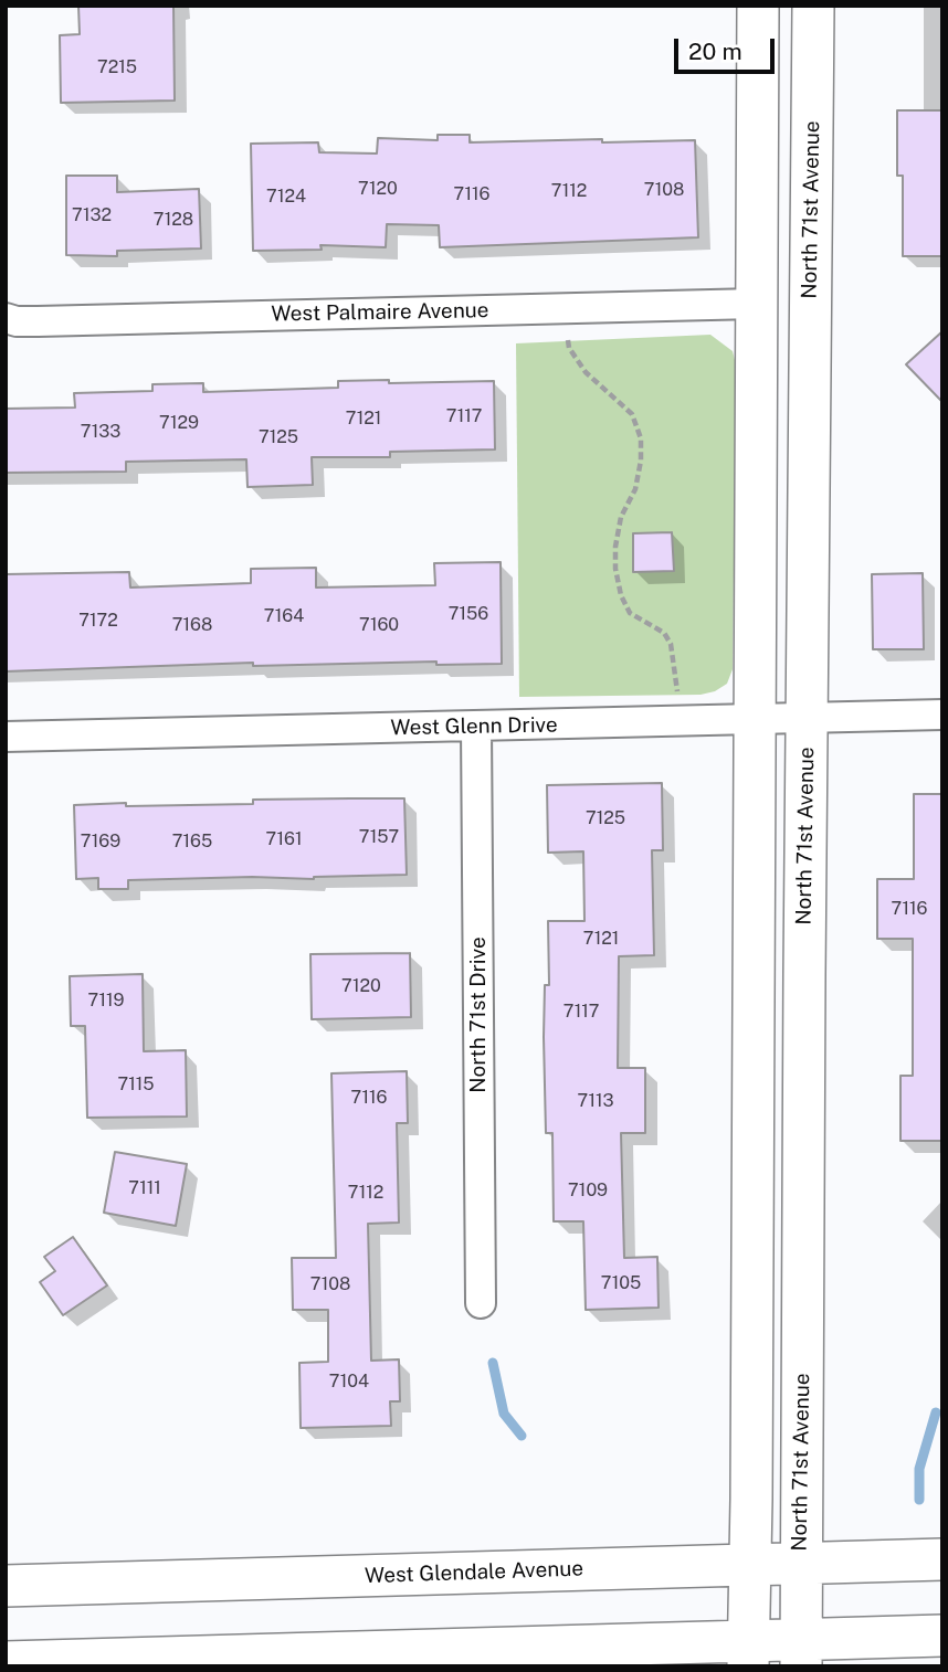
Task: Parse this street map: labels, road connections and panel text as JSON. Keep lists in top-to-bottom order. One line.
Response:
{"streets":{"street":["North 71st Avenue","West Palmaire Avenue","West Glenn Drive","North 71st Drive","West Glendale Avenue"]},"crossings":[["North 71st Avenue","West Glenn Drive"],["North 71st Avenue","West Glendale Avenue"],["West Glenn Drive","North 71st Drive"]],"house_numbers":["7215","7120","7108","7112","7116","7124","7132","7128","7117","7121","7129","7133","7125","7156","7164","7172","7168","7160","7125","7157","7161","7169","7165","7116","7121","7120","7119","7117","7115","7116","7113","7111","7109","7112","7105","7108","7104"],"scale_bar":"20 m"}
